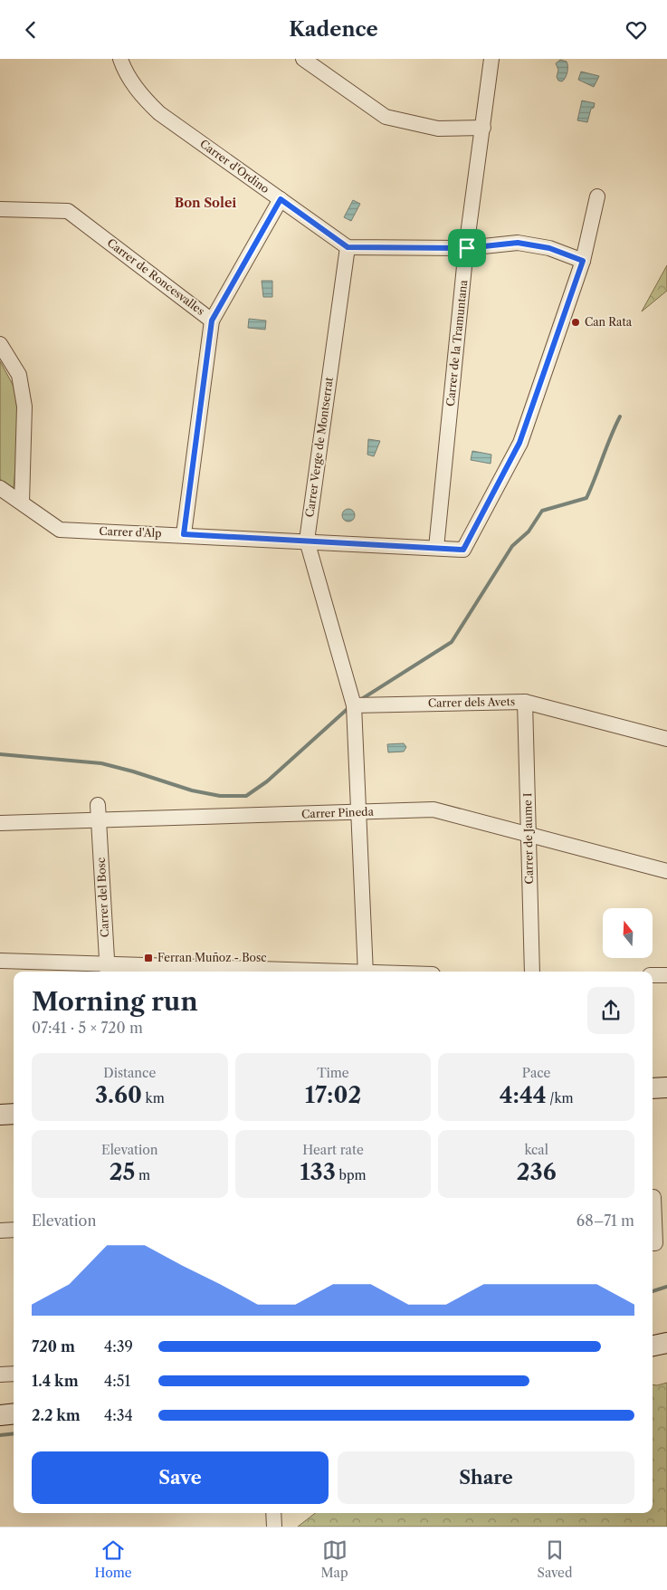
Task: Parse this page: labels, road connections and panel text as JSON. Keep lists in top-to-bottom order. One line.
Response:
{"streets":{"street":["Carrer d'Ordino","Carrer de Roncesvalles","Carrer de la Tramuntana","Carrer Verge de Montserrat","Carrer d'Alp","Carrer dels Avets","Carrer Pineda","Carrer de Jaume I","Carrer del Bosc"]},"crossings":[["Carrer d'Ordino","Carrer Verge de Montserrat"],["Carrer de Roncesvalles","Carrer d'Alp"],["Carrer de la Tramuntana","Carrer d'Alp"],["Carrer Verge de Montserrat","Carrer d'Alp"],["Carrer Verge de Montserrat","Carrer dels Avets"],["Carrer Verge de Montserrat","Carrer Pineda"],["Carrer dels Avets","Carrer de Jaume I"],["Carrer Pineda","Carrer de Jaume I"],["Carrer Pineda","Carrer del Bosc"]],"districts":["Bon Solei"],"places":{"other":["Can Rata"],"transit":["Ferran Muñoz - Bosc"]},"north":"top","page":{"header":"Kadence","heading":["Morning run","07:41 · 5 × 720 m"],"stats":[["Distance","3.60 km"],["Time","17:02"],["Pace","4:44 /km"],["Elevation","25 m"],["Heart rate","133 bpm"],["kcal","236"]],"chart":["Elevation","68–71 m"],"list":[{"name":"720 m","note":"4:39"},{"name":"1.4 km","note":"4:51"},{"name":"2.2 km","note":"4:34"}],"buttons":["Save","Share"],"tabs":["Home","Map","Saved"]}}
